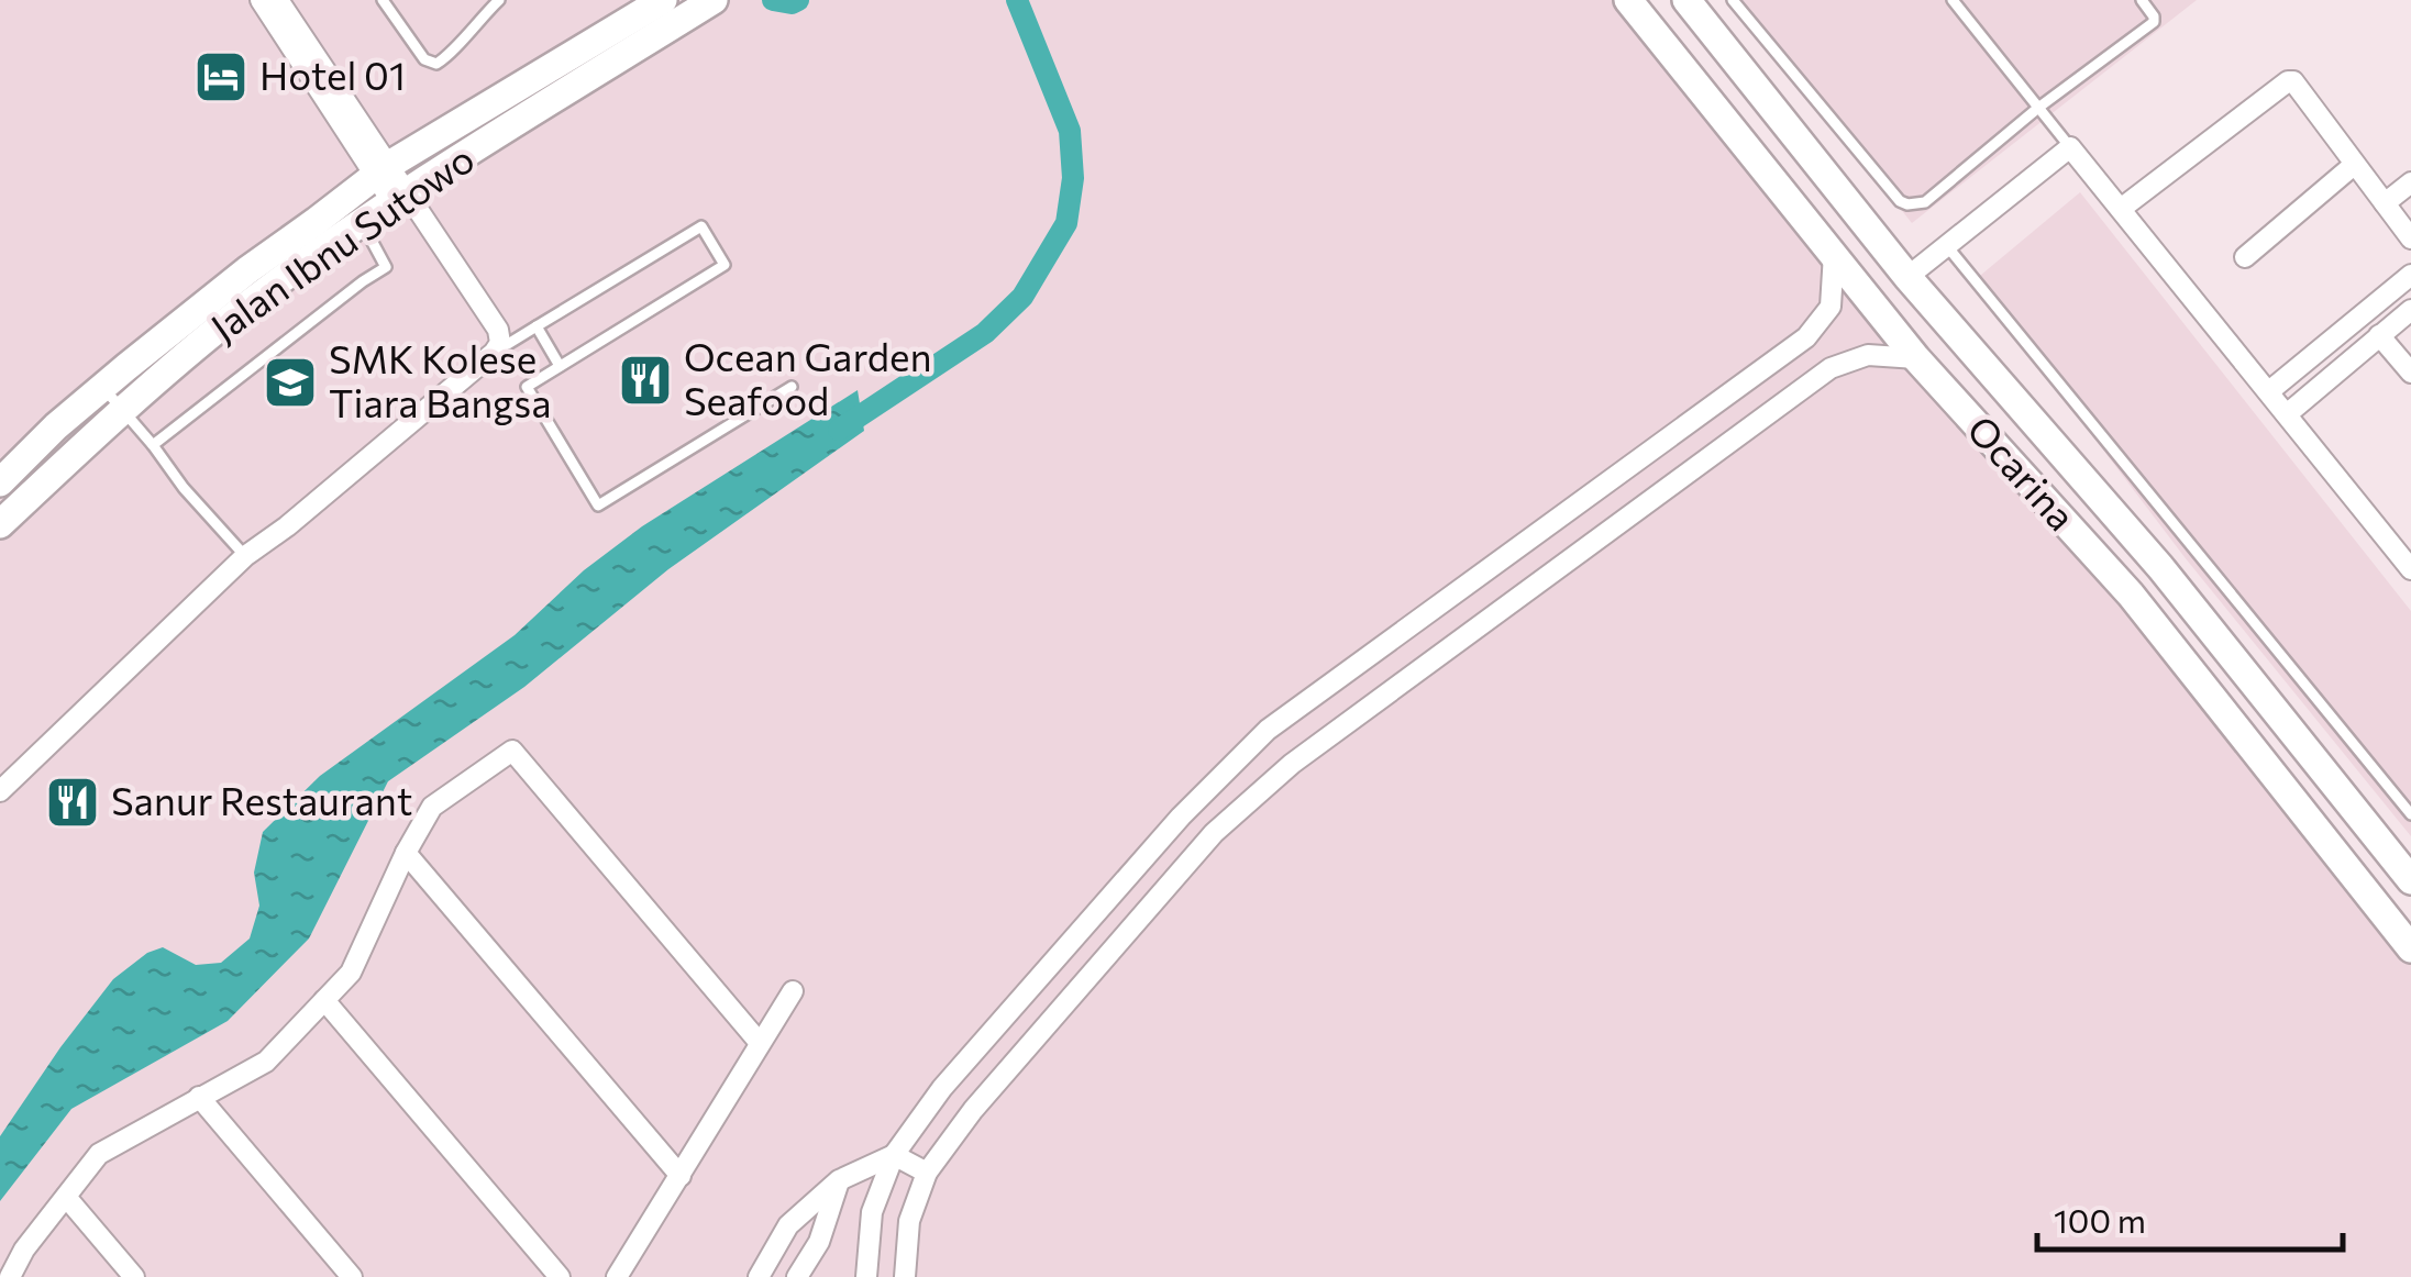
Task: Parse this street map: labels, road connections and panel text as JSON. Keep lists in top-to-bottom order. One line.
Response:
{"streets":{"main road":["Jalan Ibnu Sutowo","Ocarina"]},"places":{"hotel":["Hotel 01"],"restaurant":["Ocean Garden Seafood","Sanur Restaurant"],"school or university":["SMK Kolese Tiara Bangsa"]},"scale_bar":"100 m"}
